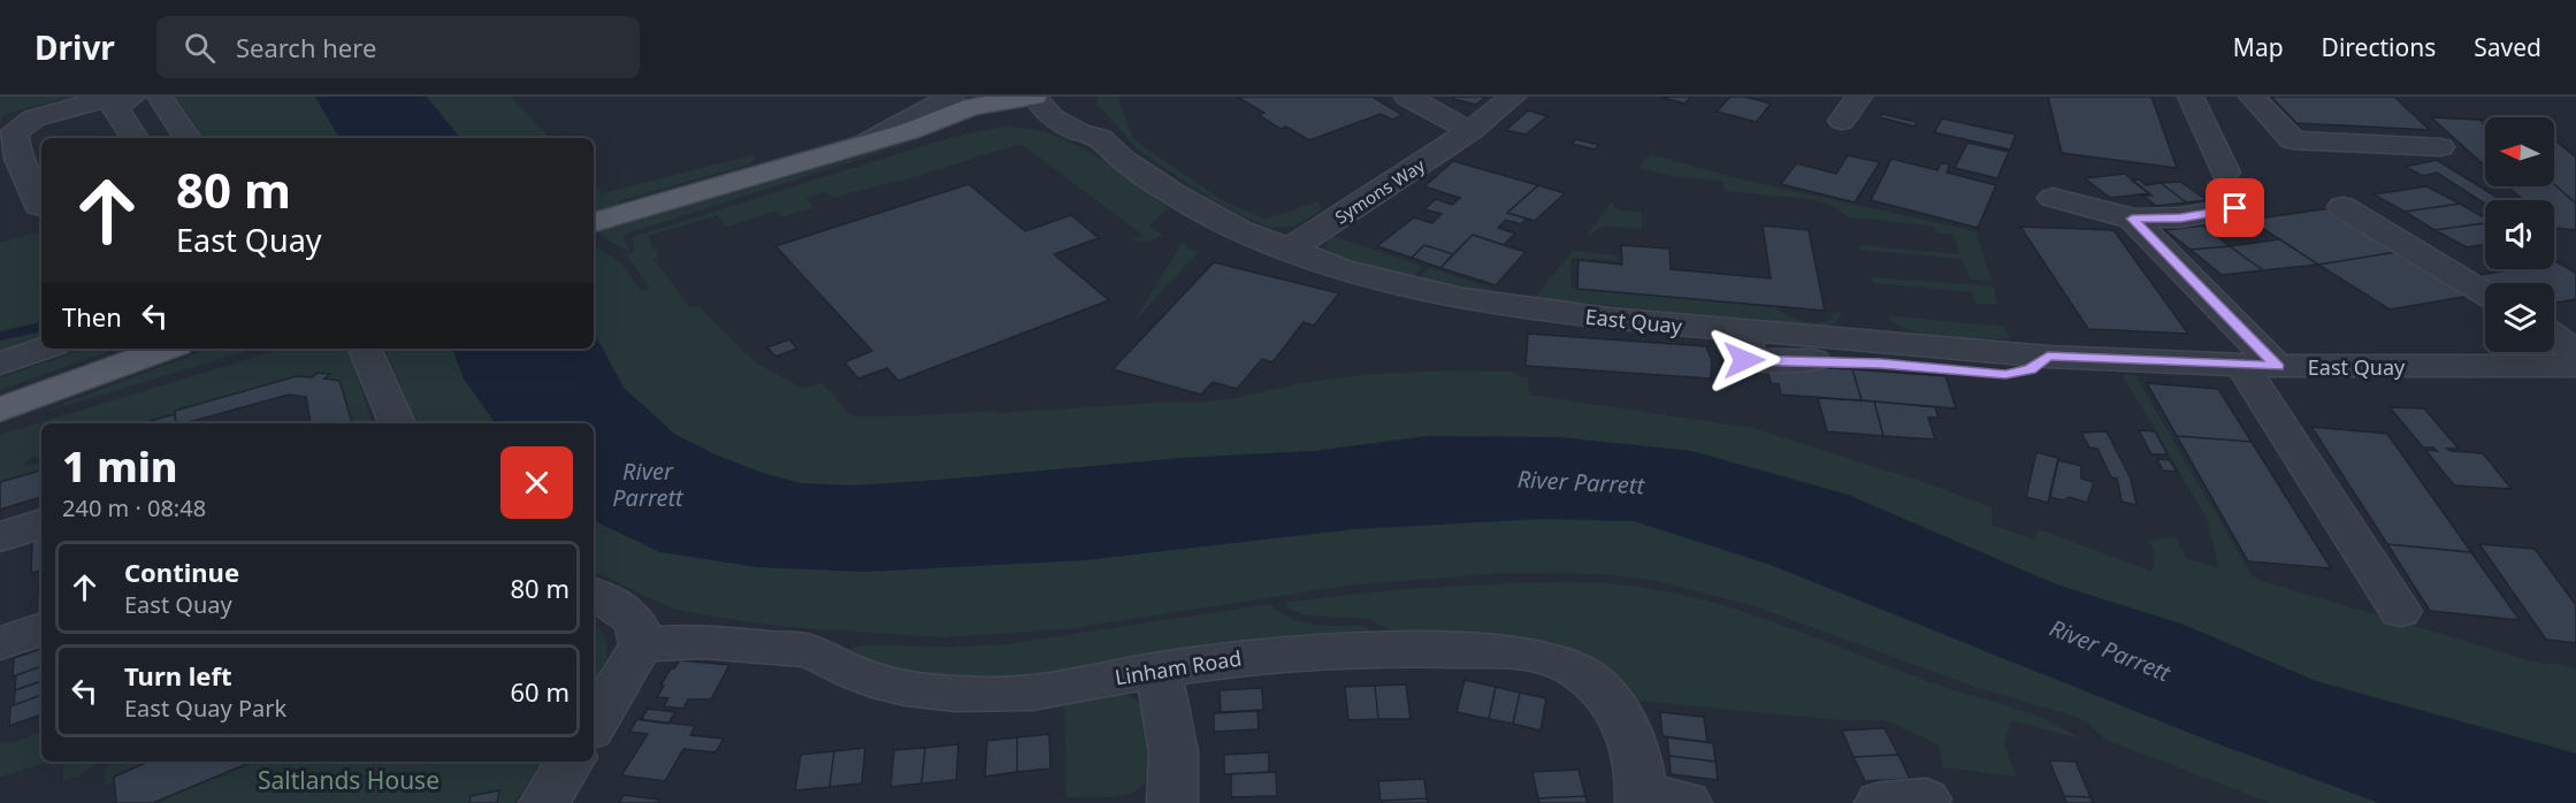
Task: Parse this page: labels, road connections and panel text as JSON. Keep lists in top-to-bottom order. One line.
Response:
{"streets":{"street":["Symons Way","East Quay","Linham Road"]},"crossings":[["Symons Way","East Quay"]],"water":["River Parrett"],"parks":["Saltlands House"],"north":"left","page":{"header":"Drivr","search":"Search here","nav":["Map","Directions","Saved"],"turn":["80 m","East Quay"],"then":"Then","heading":["1 min","240 m · 08:48"],"list":[{"name":"Continue","note":"East Quay","value":"80 m"},{"name":"Turn left","note":"East Quay Park","value":"60 m"}]}}
